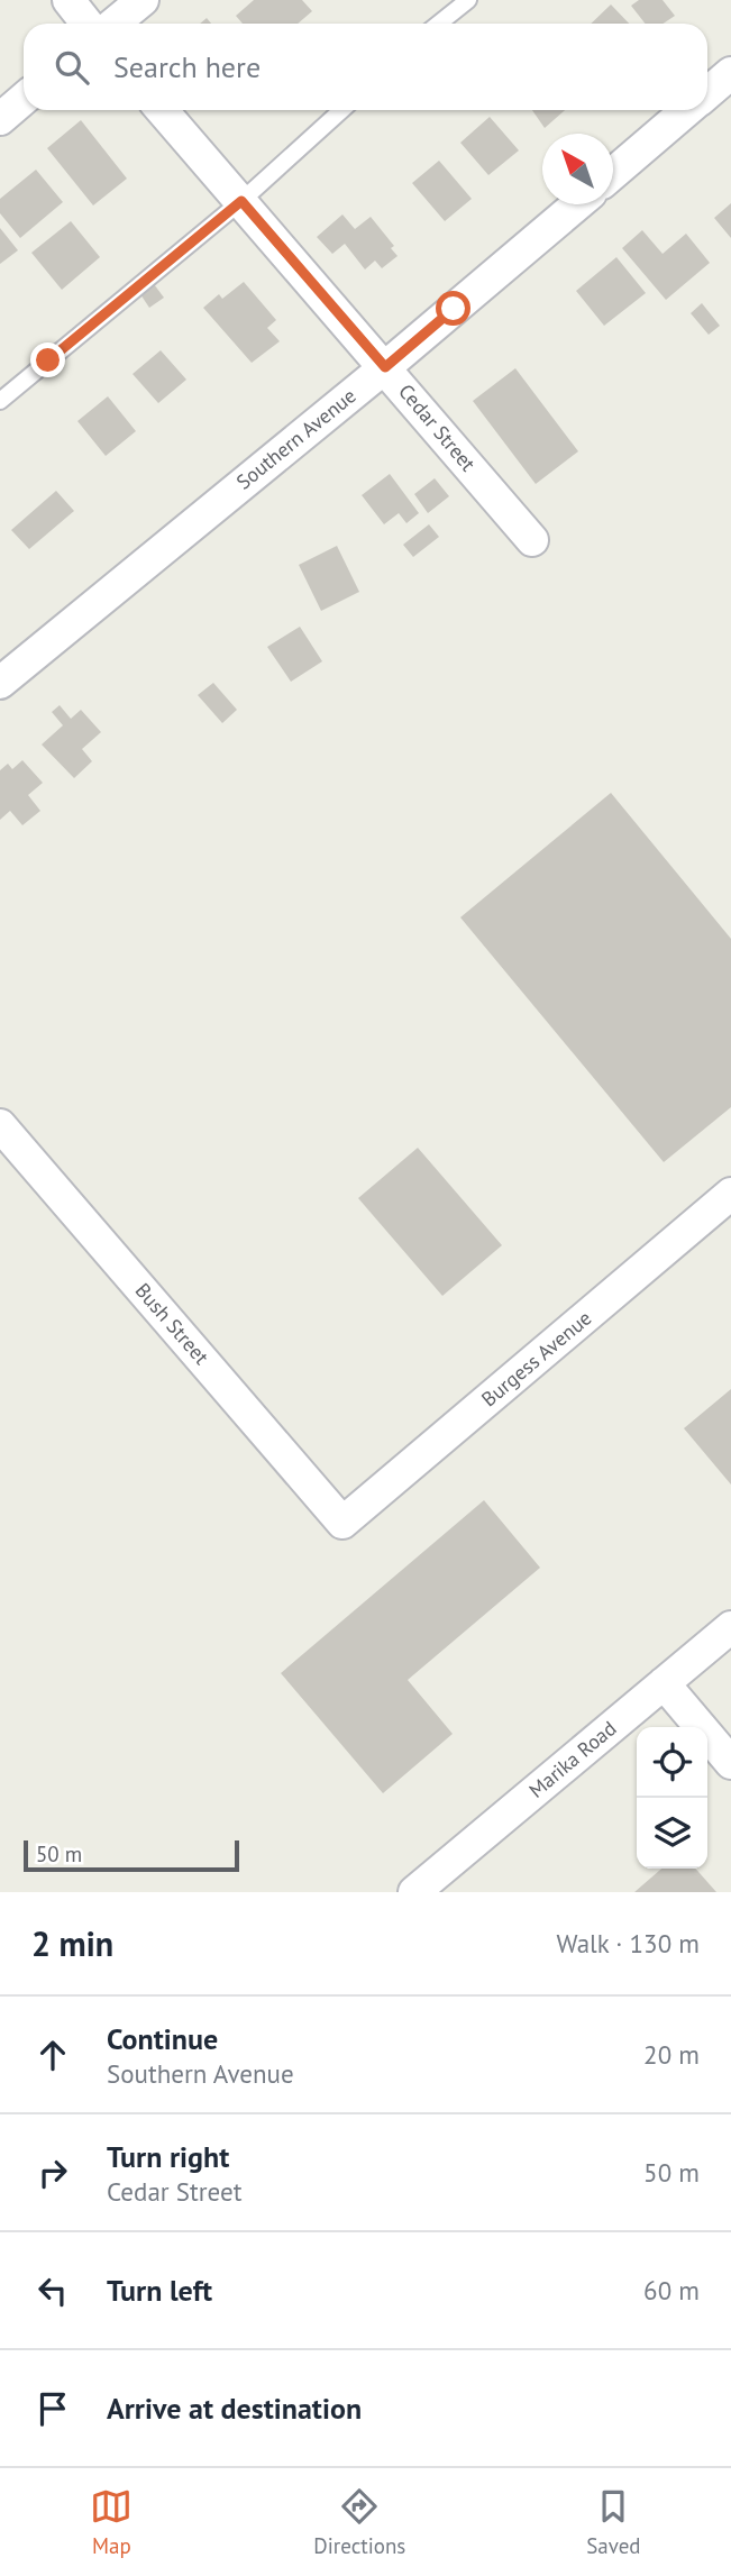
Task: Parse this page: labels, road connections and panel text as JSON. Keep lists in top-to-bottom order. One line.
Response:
{"streets":{"street":["Cedar Street","Southern Avenue","Bush Street","Burgess Avenue","Marika Road"]},"crossings":[["Cedar Street","Southern Avenue"],["Bush Street","Burgess Avenue"]],"scale_bar":"50 m","north":"top left","page":{"search":"Search here","scale":"50 m","heading":["2 min","Walk · 130 m"],"list":[["Continue","Southern Avenue","20 m"],["Turn right","Cedar Street","50 m"],["Turn left","60 m"],"Arrive at destination"],"nav":["Map","Directions","Saved"]}}
